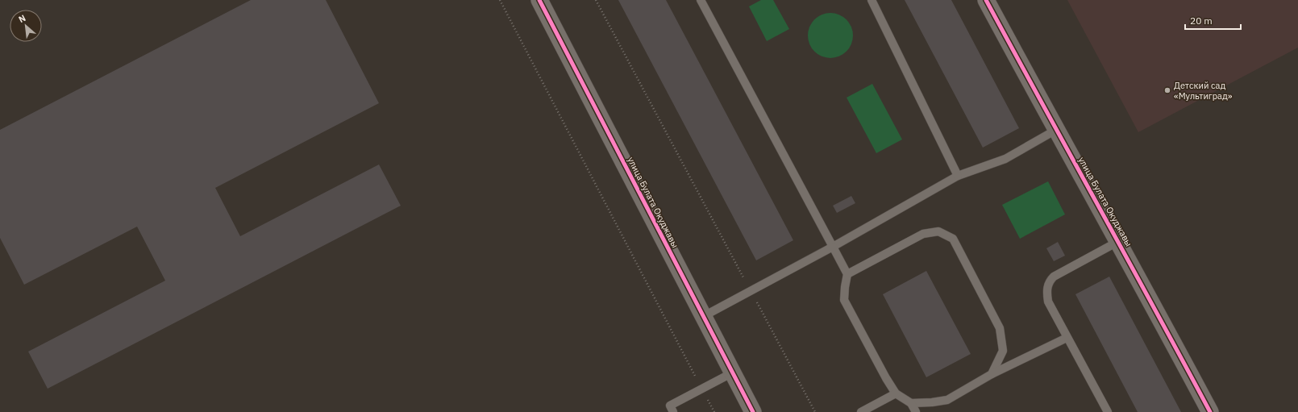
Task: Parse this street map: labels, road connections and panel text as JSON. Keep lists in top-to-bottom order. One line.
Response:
{"streets":{"street":["улица Булата Окуджавы"]},"places":["Детский сад «Мультиград»"],"scale_bar":"20 m","north":"top left"}
